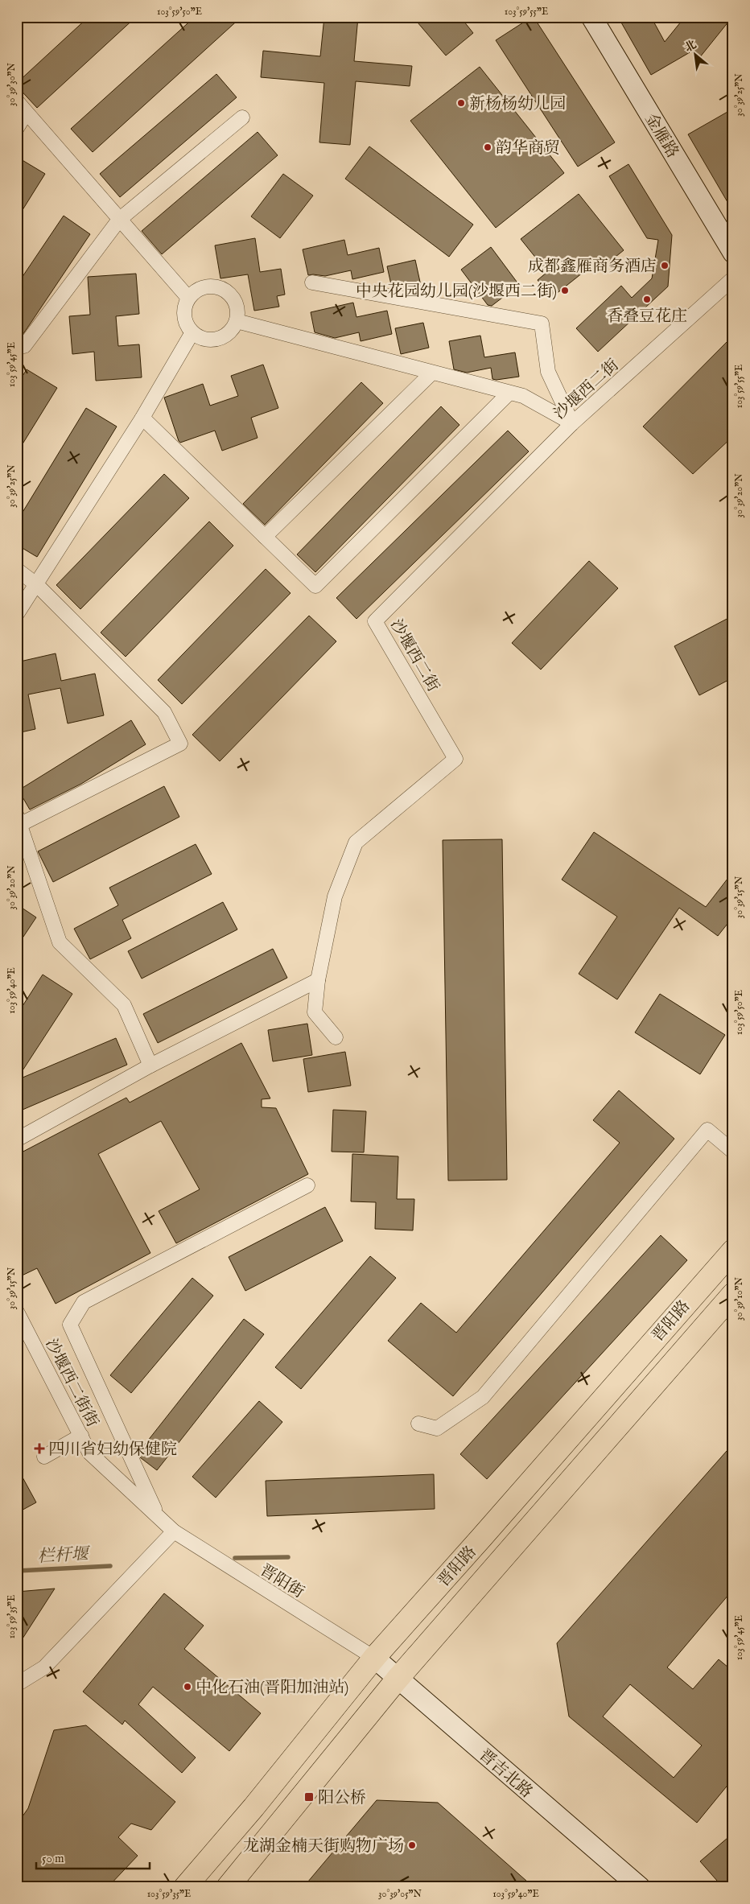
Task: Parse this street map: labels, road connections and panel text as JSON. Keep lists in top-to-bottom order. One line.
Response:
{"streets":{"main road":["晋阳路"],"street":["金雁路","沙堰西二街","沙堰西二街街","晋阳街","晋吉北路"]},"crossings":[["晋阳路","晋阳街"],["晋阳路","晋吉北路"],["沙堰西二街街","晋阳街"],["晋阳街","晋吉北路"]],"water":["栏杆堰"],"places":{"other":["新杨杨幼儿园","韵华商贸","成都鑫雁商务酒店","中央花园幼儿园(沙堰西二街)","香叠豆花庄","中化石油(晋阳加油站)","龙湖金楠天街购物广场"],"health":["四川省妇幼保健院"],"transit":["阳公桥"]},"scale_bar":"50 m","north":"top left","coordinates":["103°59'50\"E","103°59'55\"E","30°39'30\"N","30°39'25\"N","103°59'45\"E","30°39'20\"N","30°39'15\"N","103°59'40\"E","30°39'10\"N","103°59'35\"E","30°39'05\"N"]}
